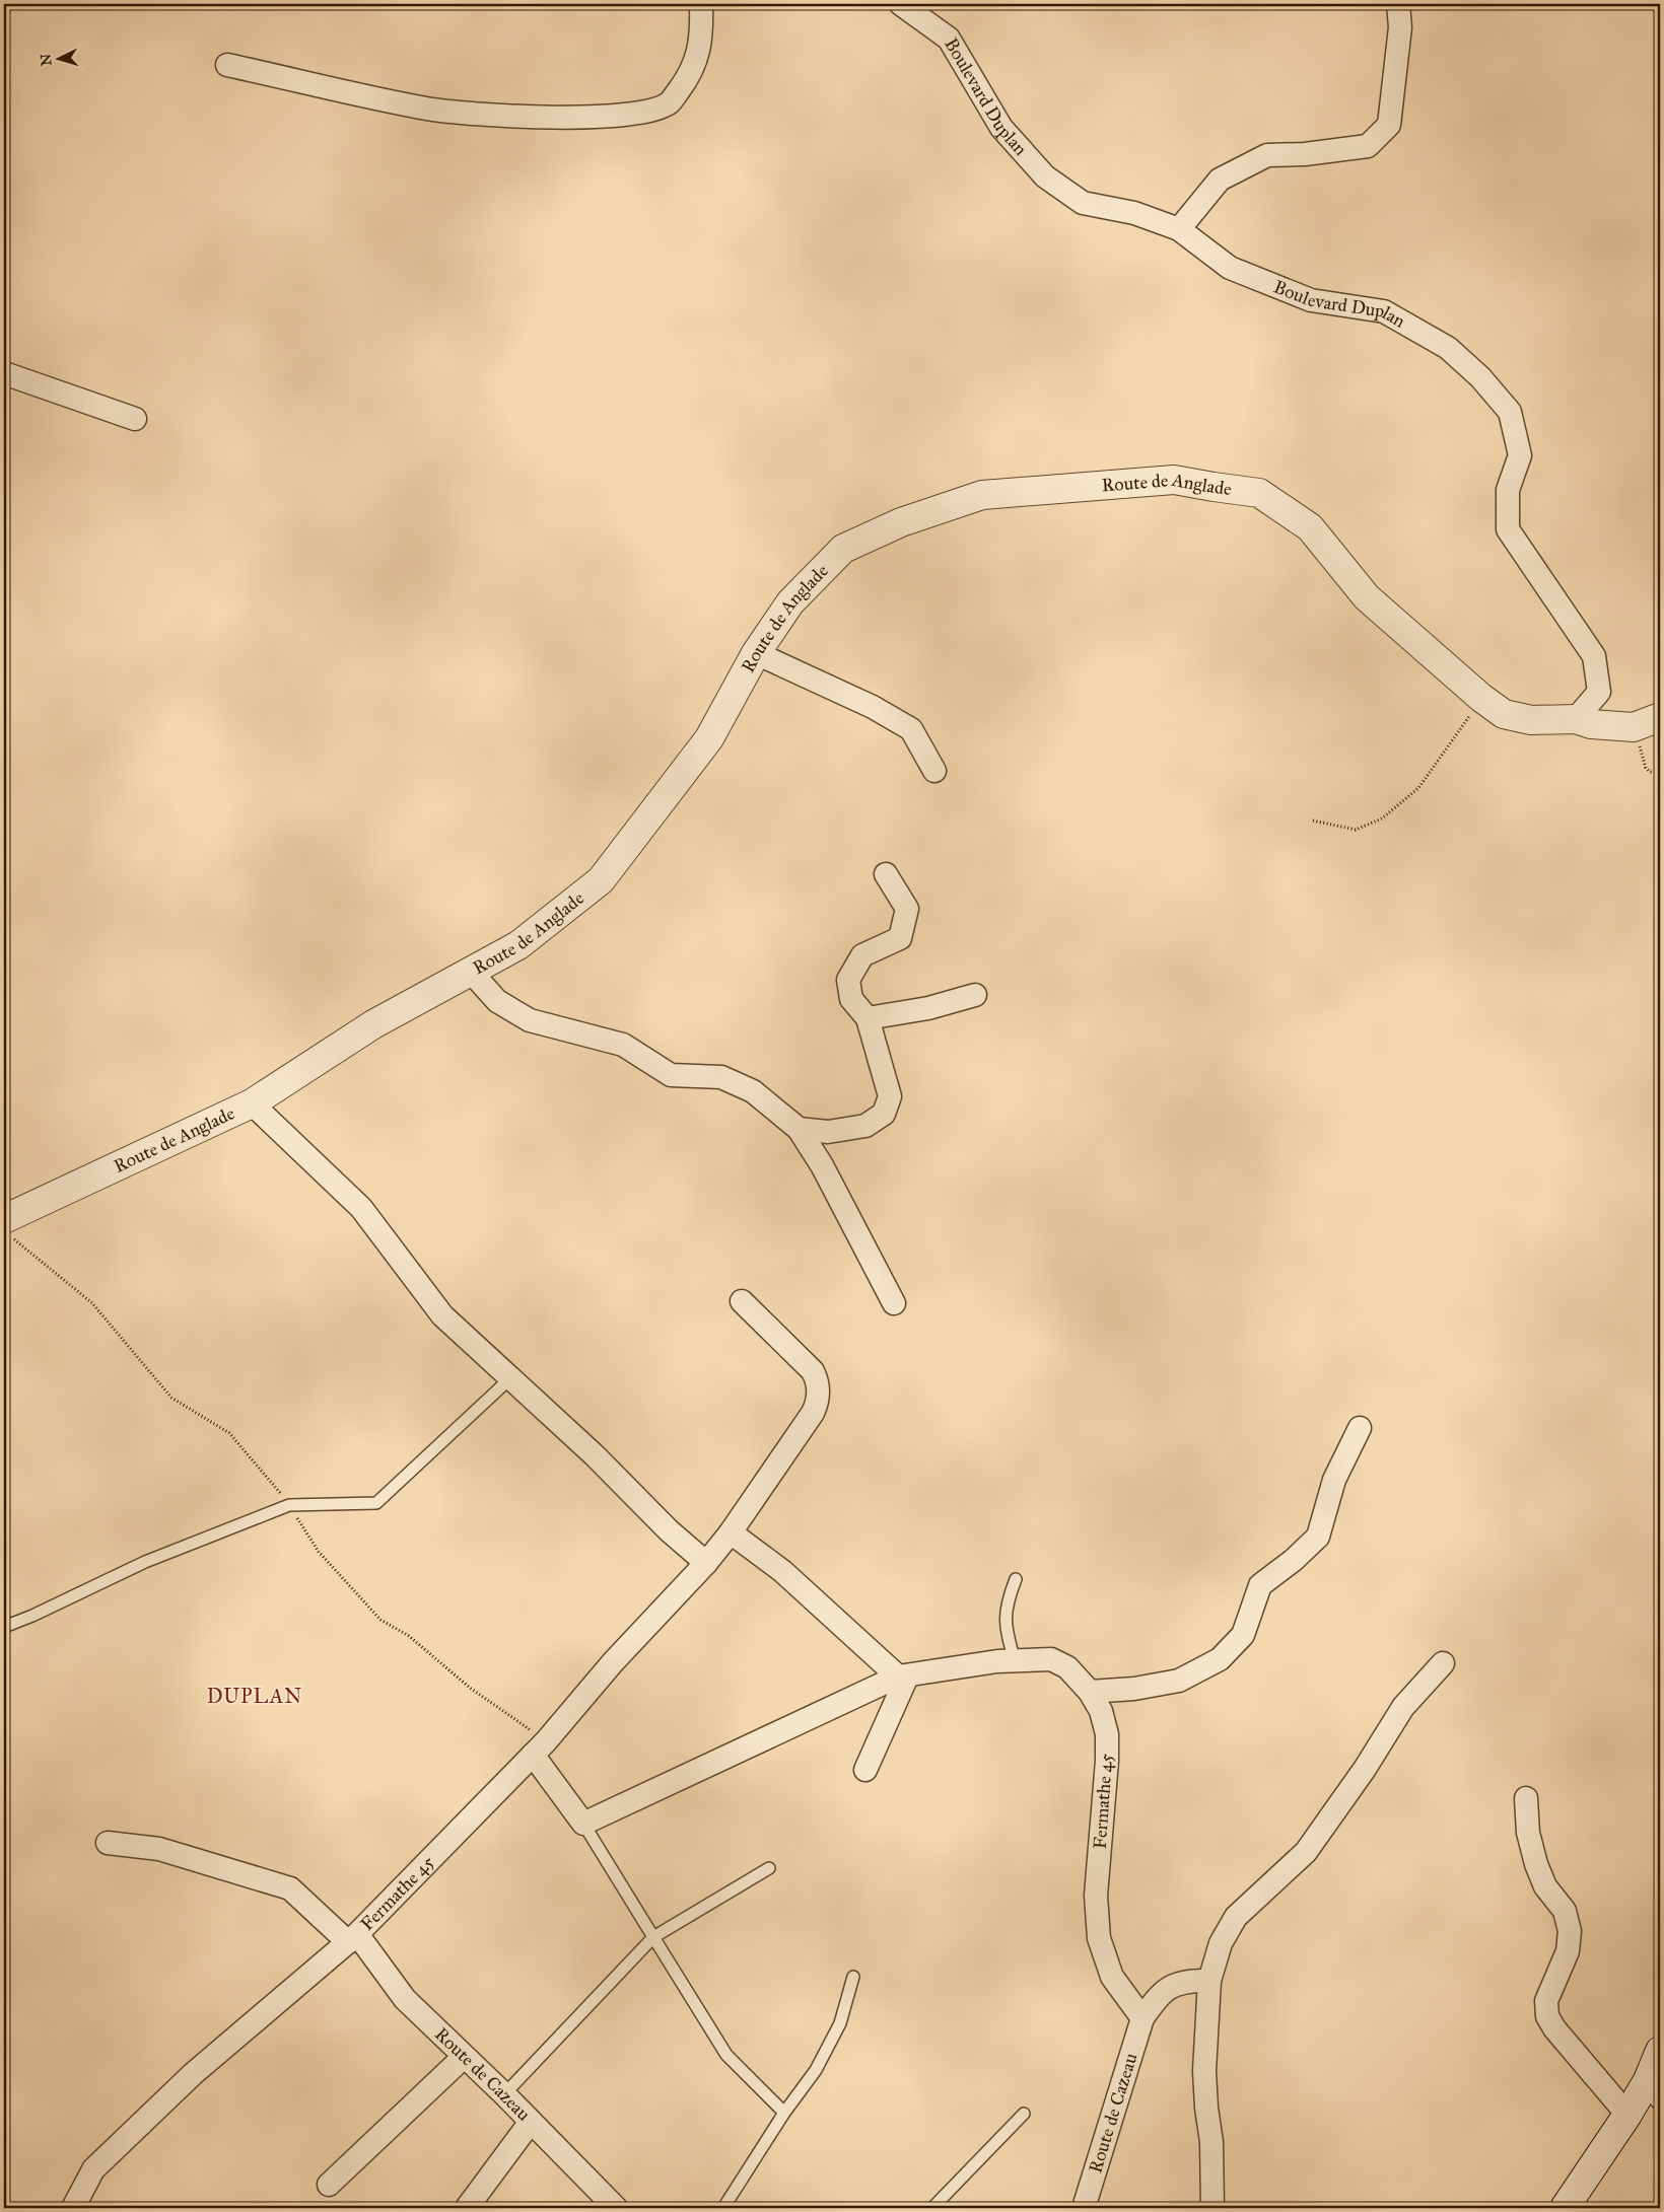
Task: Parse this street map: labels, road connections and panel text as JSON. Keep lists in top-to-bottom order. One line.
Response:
{"streets":{"street":["Boulevard Duplan","Route de Anglade","Fermathe 45","Route de Cazeau"]},"crossings":[["Boulevard Duplan","Route de Anglade"],["Fermathe 45","Route de Cazeau"]],"districts":["DUPLAN"],"north":"left"}
